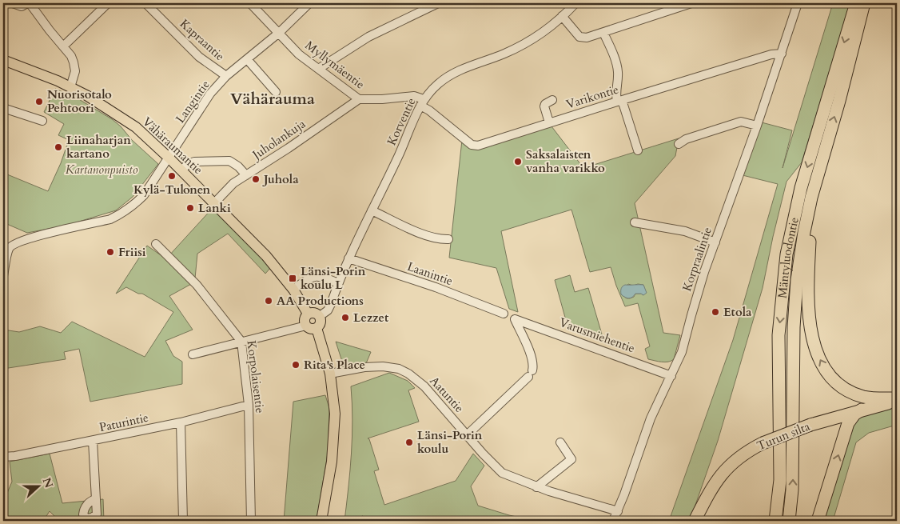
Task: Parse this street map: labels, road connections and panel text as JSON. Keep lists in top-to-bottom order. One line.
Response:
{"streets":{"highway":["Mäntyluodontie","Turun silta"],"main road":["Vähäraumantie"],"street":["Kapraantie","Myllymäentie","Varikontie","Langintie","Korventie","Juholankuja","Korpraalintie","Laanintie","Varusmiehentie","Korpolaisentie","Aatuntie","Paturintie"]},"crossings":[["Kapraantie","Langintie"],["Myllymäentie","Varikontie"],["Myllymäentie","Langintie"],["Myllymäentie","Korventie"],["Myllymäentie","Juholankuja"],["Varikontie","Korventie"],["Varikontie","Korpraalintie"],["Langintie","Vähäraumantie"],["Korventie","Vähäraumantie"],["Korventie","Laanintie"],["Juholankuja","Vähäraumantie"],["Korpraalintie","Varusmiehentie"],["Korpraalintie","Aatuntie"],["Varusmiehentie","Aatuntie"],["Korpolaisentie","Paturintie"]],"districts":["Vähärauma"],"parks":["Kartanonpuisto"],"places":{"other":["Nuorisotalo Pehtoori","Liinaharjan kartano","Saksalaisten vanha varikko","Kylä-Tulonen","Juhola","Lanki","Friisi","AA Productions","Etola","Lezzet","Rita's Place","Länsi-Porin koulu"],"transit":["Länsi-Porin koulu L"]},"north":"right"}
